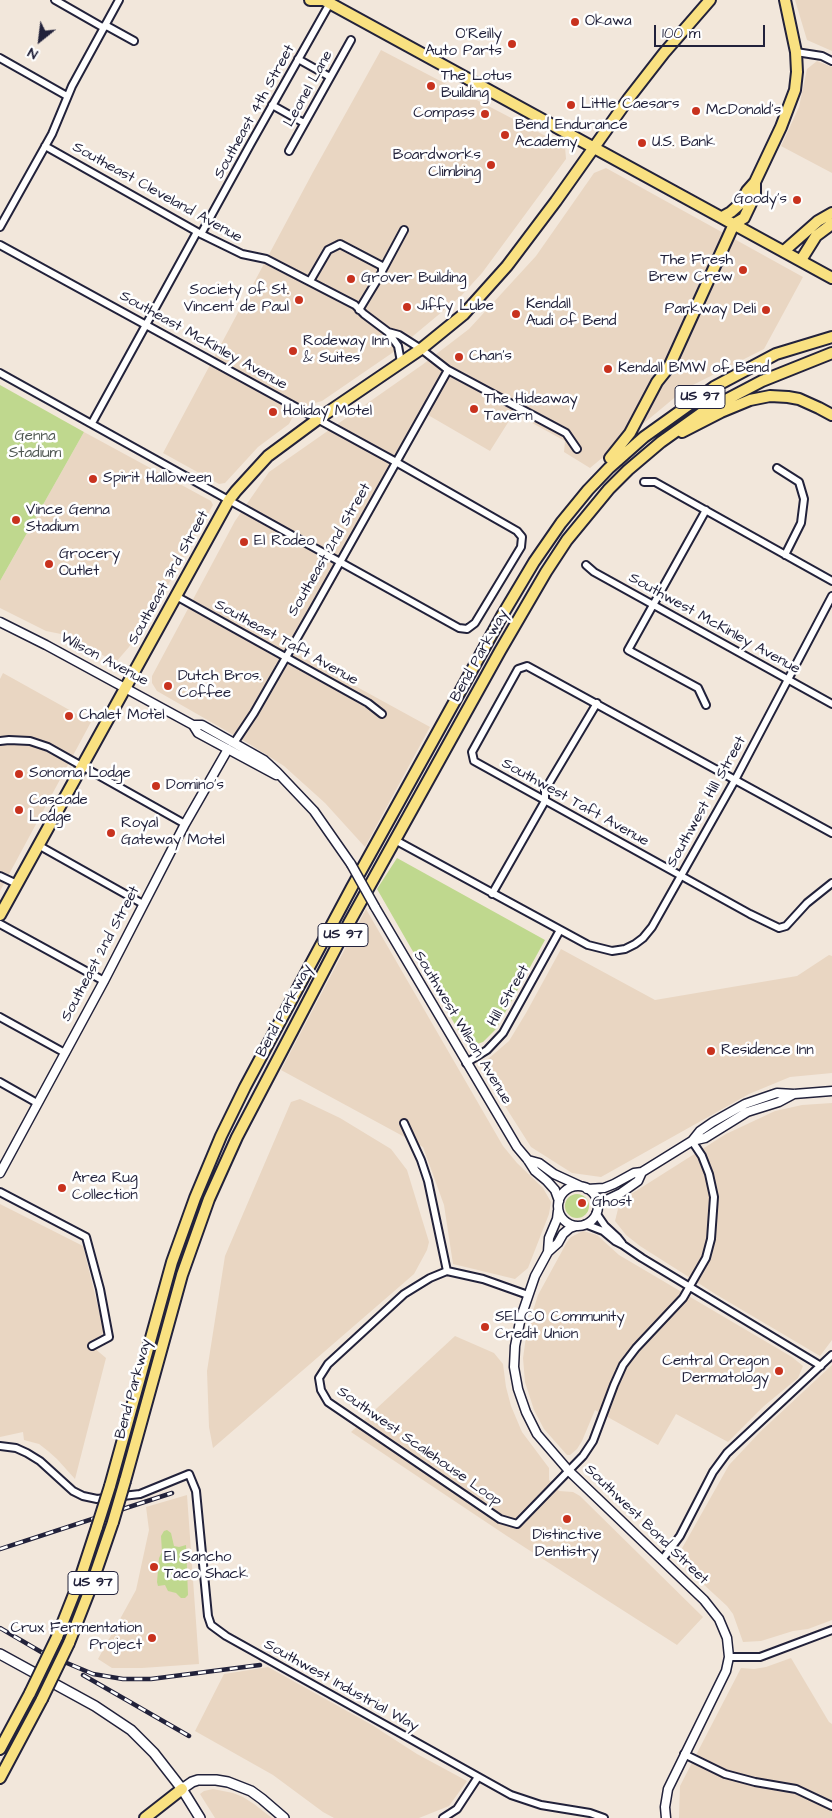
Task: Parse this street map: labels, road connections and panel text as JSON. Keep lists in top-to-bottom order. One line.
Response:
{"streets":{"main road":["US 97","Southeast 3rd Street","Bend Parkway"],"street":["Leonel Lane","Southeast 4th Street","Southeast Cleveland Avenue","Southeast McKinley Avenue","Southeast 2nd Street","Southwest McKinley Avenue","Southeast Taft Avenue","Wilson Avenue","Southwest Hill Street","Southwest Taft Avenue","Hill Street","Southwest Wilson Avenue","Southwest Scalehouse Loop","Southwest Bond Street","Southwest Industrial Way"]},"crossings":[["Southeast 4th Street","Southeast Cleveland Avenue"],["Southeast 4th Street","Southeast McKinley Avenue"],["Southeast Cleveland Avenue","Southeast 2nd Street"],["Southeast Cleveland Avenue","Southeast 3rd Street"],["Southeast McKinley Avenue","Southeast 2nd Street"],["Southeast McKinley Avenue","Southeast 3rd Street"],["Southeast 2nd Street","Southeast Taft Avenue"],["Southeast 2nd Street","Wilson Avenue"],["Southeast 3rd Street","Southeast Taft Avenue"],["Southeast 3rd Street","Wilson Avenue"],["Southwest McKinley Avenue","Southwest Hill Street"],["Bend Parkway","Southwest Hill Street"],["Wilson Avenue","Southwest Wilson Avenue"],["Southwest Hill Street","Southwest Taft Avenue"],["Southwest Hill Street","Hill Street"],["Hill Street","Southwest Wilson Avenue"],["Southwest Wilson Avenue","Southwest Bond Street"],["Southwest Scalehouse Loop","Southwest Bond Street"]],"parks":["Genna Stadium"],"places":["Okawa","O'Reilly Auto Parts","The Lotus Building","Little Caesars","McDonald's","Compass","Bend Endurance Academy","U.S. Bank","Boardworks Climbing","Goody's","The Fresh Brew Crew","Grover Building","Society of St. Vincent de Paul","Jiffy Lube","Parkway Deli","Kendall Audi of Bend","Rodeway Inn & Suites","Chan's","Kendall BMW of Bend","The Hideaway Tavern","Holiday Motel","Spirit Halloween","Vince Genna Stadium","El Rodeo","Grocery Outlet","Dutch Bros. Coffee","Chalet Motel","Sonoma Lodge","Domino's","Cascade Lodge","Royal Gateway Motel","Residence Inn","Area Rug Collection","Ghost","SELCO Community Credit Union","Central Oregon Dermatology","Distinctive Dentistry","El Sancho Taco Shack","Crux Fermentation Project"],"scale_bar":"100 m","north":"bottom left"}
